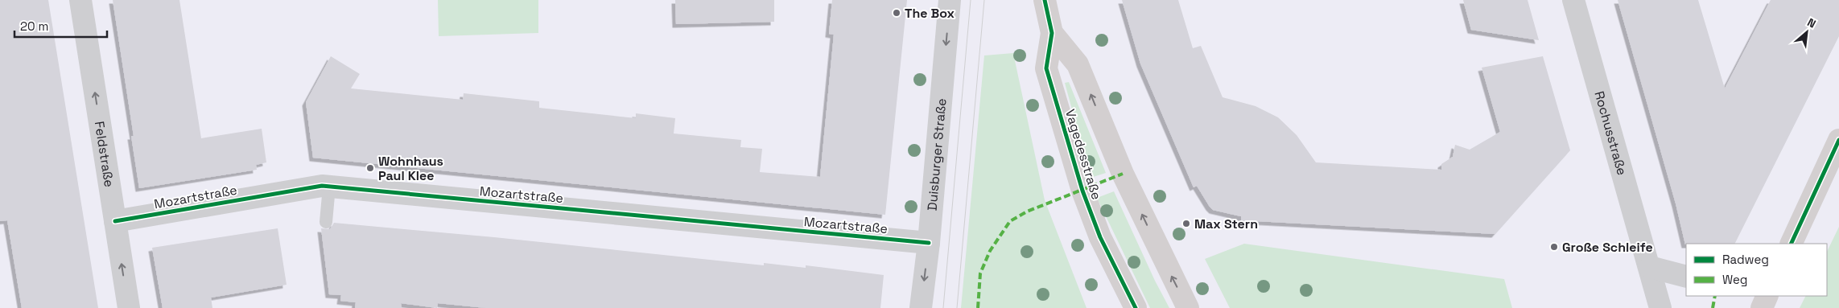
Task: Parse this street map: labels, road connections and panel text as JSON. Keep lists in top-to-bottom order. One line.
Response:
{"streets":{"street":["Rochusstraße","Feldstraße","Duisburger Straße","Vagedesstraße","Mozartstraße"]},"crossings":[["Feldstraße","Mozartstraße"],["Duisburger Straße","Mozartstraße"]],"one_way":["Feldstraße","Duisburger Straße"],"places":["The Box","Wohnhaus Paul Klee","Max Stern","Große Schleife"],"legend":["Radweg","Weg"],"scale_bar":"20 m","north":"top right"}
